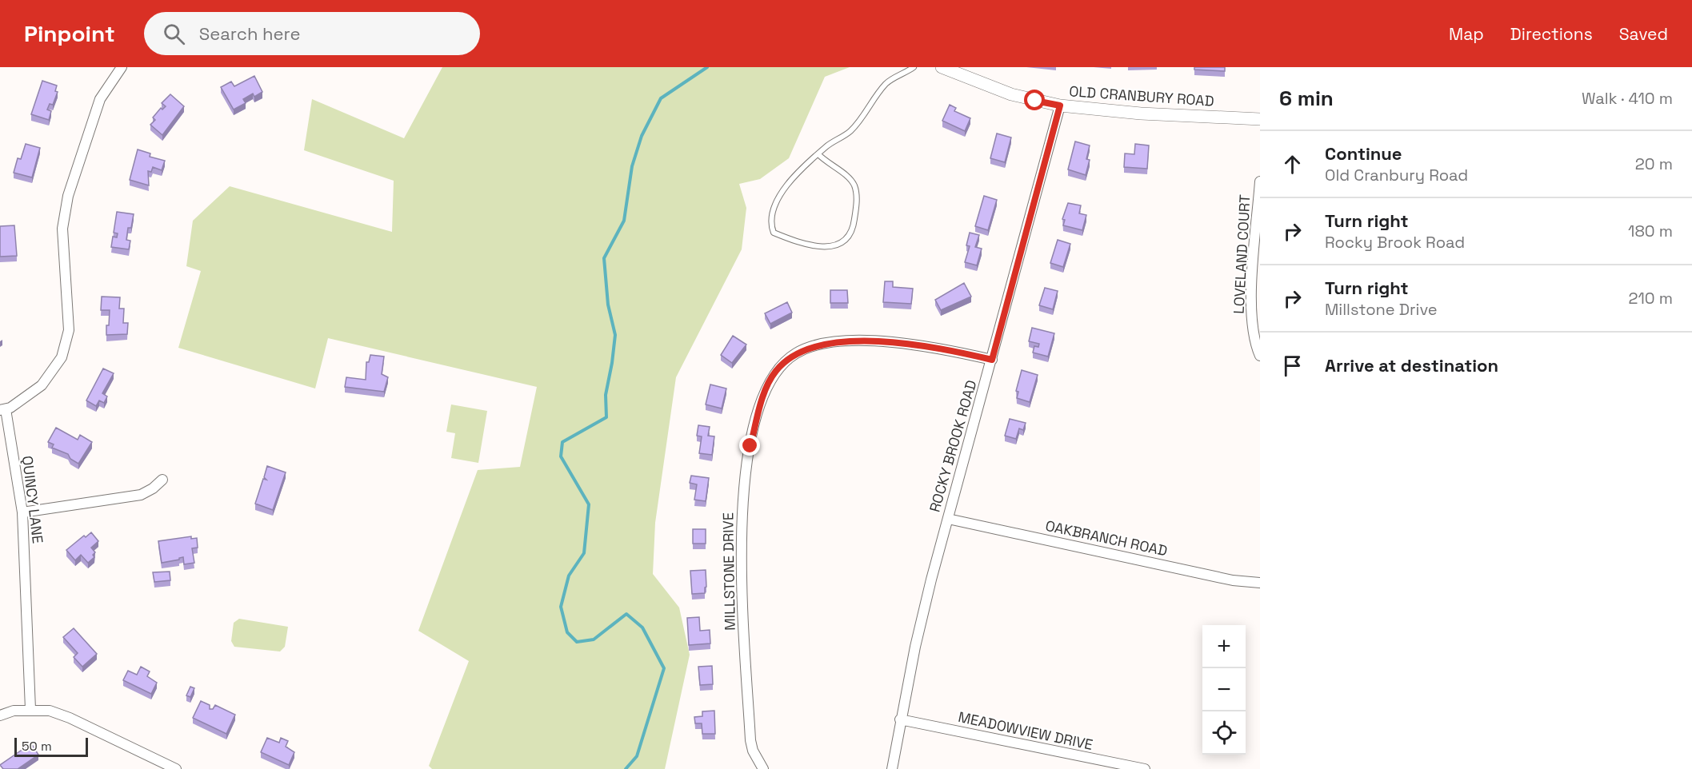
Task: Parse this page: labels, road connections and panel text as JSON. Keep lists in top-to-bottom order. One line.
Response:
{"streets":{"street":["OLD CRANBURY ROAD","LOVELAND COURT","ROCKY BROOK ROAD","QUINCY LANE","OAKBRANCH ROAD","MILLSTONE DRIVE","MEADOWVIEW DRIVE"]},"crossings":[["OLD CRANBURY ROAD","ROCKY BROOK ROAD"],["ROCKY BROOK ROAD","OAKBRANCH ROAD"],["ROCKY BROOK ROAD","MILLSTONE DRIVE"],["ROCKY BROOK ROAD","MEADOWVIEW DRIVE"]],"scale_bar":"50 m","page":{"header":"Pinpoint","search":"Search here","nav":["Map","Directions","Saved"],"heading":["6 min","Walk · 410 m"],"list":[["Continue","Old Cranbury Road","20 m"],["Turn right","Rocky Brook Road","180 m"],["Turn right","Millstone Drive","210 m"],"Arrive at destination"],"map_buttons":["+","−"],"scale":"50 m"}}
